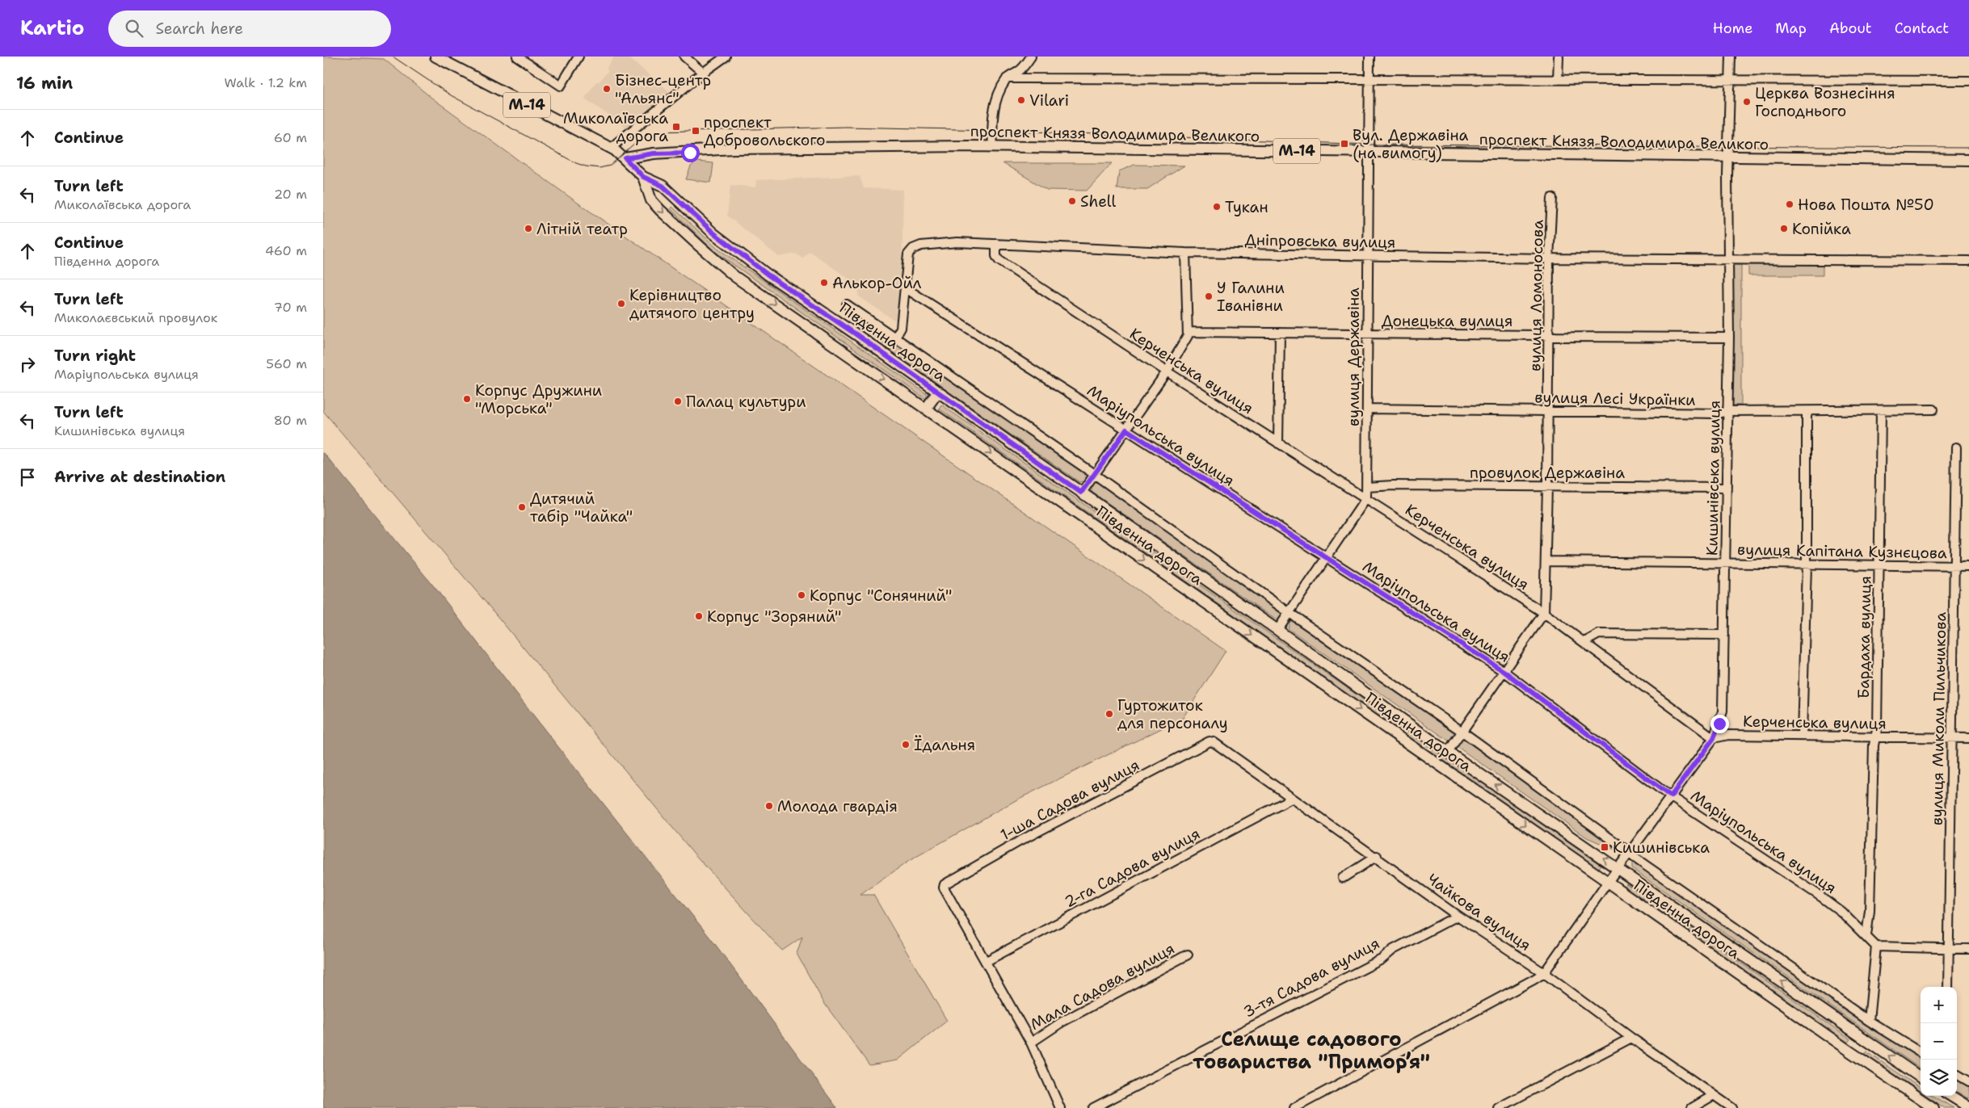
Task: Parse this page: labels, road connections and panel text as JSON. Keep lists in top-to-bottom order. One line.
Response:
{"streets":{"main road":["М-14","проспект Князя Володимира Великого","Південна дорога"],"street":["Дніпровська вулиця","вулиця Ломоносова","Донецька вулиця","вулиця Державіна","Керченська вулиця","вулиця Лесі Українки","Маріупольська вулиця","провулок Державіна","Кишинівська вулиця","вулиця Капітана Кузнєцова","Бардаха вулиця","вулиця Миколи Пильчикова","1-ша Садова вулиця","2-га Садова вулиця","Чайкова вулиця","3-тя Садова вулиця","Мала Садова вулиця"]},"crossings":[["М-14","проспект Князя Володимира Великого"],["М-14","Південна дорога"],["проспект Князя Володимира Великого","вулиця Державіна"],["проспект Князя Володимира Великого","Кишинівська вулиця"],["Дніпровська вулиця","вулиця Ломоносова"],["Дніпровська вулиця","вулиця Державіна"],["Дніпровська вулиця","Керченська вулиця"],["Дніпровська вулиця","Маріупольська вулиця"],["Дніпровська вулиця","Кишинівська вулиця"],["вулиця Ломоносова","Донецька вулиця"],["вулиця Ломоносова","Керченська вулиця"],["вулиця Ломоносова","вулиця Лесі Українки"],["вулиця Ломоносова","провулок Державіна"],["вулиця Ломоносова","вулиця Капітана Кузнєцова"],["Донецька вулиця","вулиця Державіна"],["Донецька вулиця","Кишинівська вулиця"],["Південна дорога","вулиця Державіна"],["Південна дорога","Кишинівська вулиця"],["вулиця Державіна","Керченська вулиця"],["вулиця Державіна","вулиця Лесі Українки"],["вулиця Державіна","Маріупольська вулиця"],["вулиця Державіна","провулок Державіна"],["Керченська вулиця","Кишинівська вулиця"],["Керченська вулиця","Бардаха вулиця"],["Керченська вулиця","вулиця Миколи Пильчикова"],["вулиця Лесі Українки","Кишинівська вулиця"],["вулиця Лесі Українки","Бардаха вулиця"],["Маріупольська вулиця","Кишинівська вулиця"],["Маріупольська вулиця","Бардаха вулиця"],["провулок Державіна","Кишинівська вулиця"],["Кишинівська вулиця","вулиця Капітана Кузнєцова"],["Кишинівська вулиця","Чайкова вулиця"],["вулиця Капітана Кузнєцова","Бардаха вулиця"],["вулиця Капітана Кузнєцова","вулиця Миколи Пильчикова"],["1-ша Садова вулиця","2-га Садова вулиця"],["1-ша Садова вулиця","Чайкова вулиця"],["2-га Садова вулиця","Чайкова вулиця"],["Чайкова вулиця","3-тя Садова вулиця"]],"districts":["Селище садового товариства \"Примор’я\""],"places":{"other":["Бізнес-центр \"Альянс\"","Vilari","Церква Вознесіння Господнього","Shell","Нова Пошта №50","Тукан","Літній театр","Копійка","Алькор-Ойл","У Галини Іванівни","Керівництво дитячого центру","Корпус Дружини \"Морська\"","Палац культури","Дитячий табір \"Чайка\"","Корпус \"Сонячний\"","Корпус \"Зоряний\"","Гуртожиток для персоналу","Їдальня","Молода гвардія"],"transit":["Миколаївська дорога","проспект Добровольского","Вул. Державіна (на вимогу)","Кишинівська"]},"page":{"header":"Kartio","search":"Search here","nav":["Home","Map","About","Contact"],"heading":["16 min","Walk · 1.2 km"],"list":[["Continue","60 m"],["Turn left","Миколаївська дорога","20 m"],["Continue","Південна дорога","460 m"],["Turn left","Миколаєвський провулок","70 m"],["Turn right","Маріупольська вулиця","560 m"],["Turn left","Кишинівська вулиця","80 m"],"Arrive at destination"],"map_buttons":["+","−"]}}
